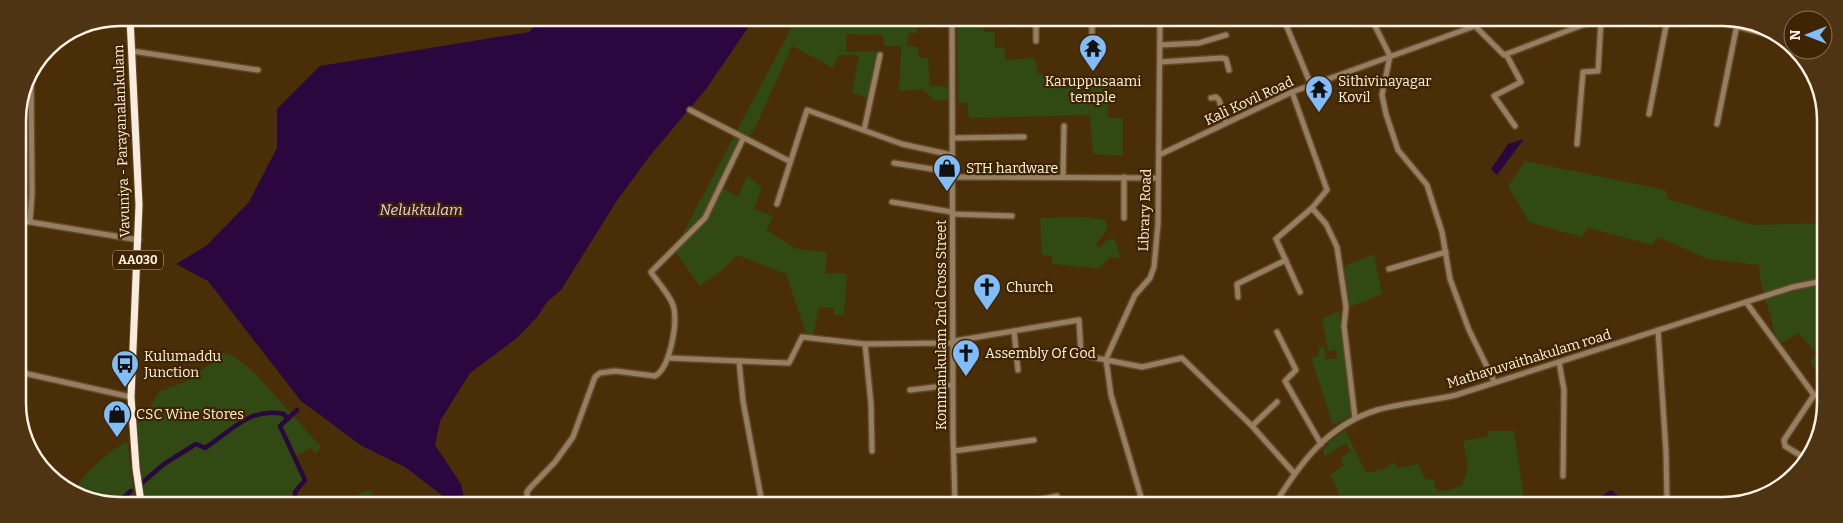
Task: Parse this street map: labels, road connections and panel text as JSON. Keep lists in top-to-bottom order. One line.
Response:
{"streets":{"highway":["Vavuniya - Parayanalankulam","AA030"],"street":["Kali Kovil Road","Library Road","Kommankulam 2nd Cross Street","Mathavuvaithakulam road"]},"crossings":[["Kali Kovil Road","Library Road"]],"water":["Nelukkulam"],"places":{"temple":["Karuppusaami temple","Sithivinayagar Kovil"],"shop":["STH hardware","CSC Wine Stores"],"church":["Church","Assembly Of God"],"bus stop":["Kulumaddu Junction"]},"north":"left"}
